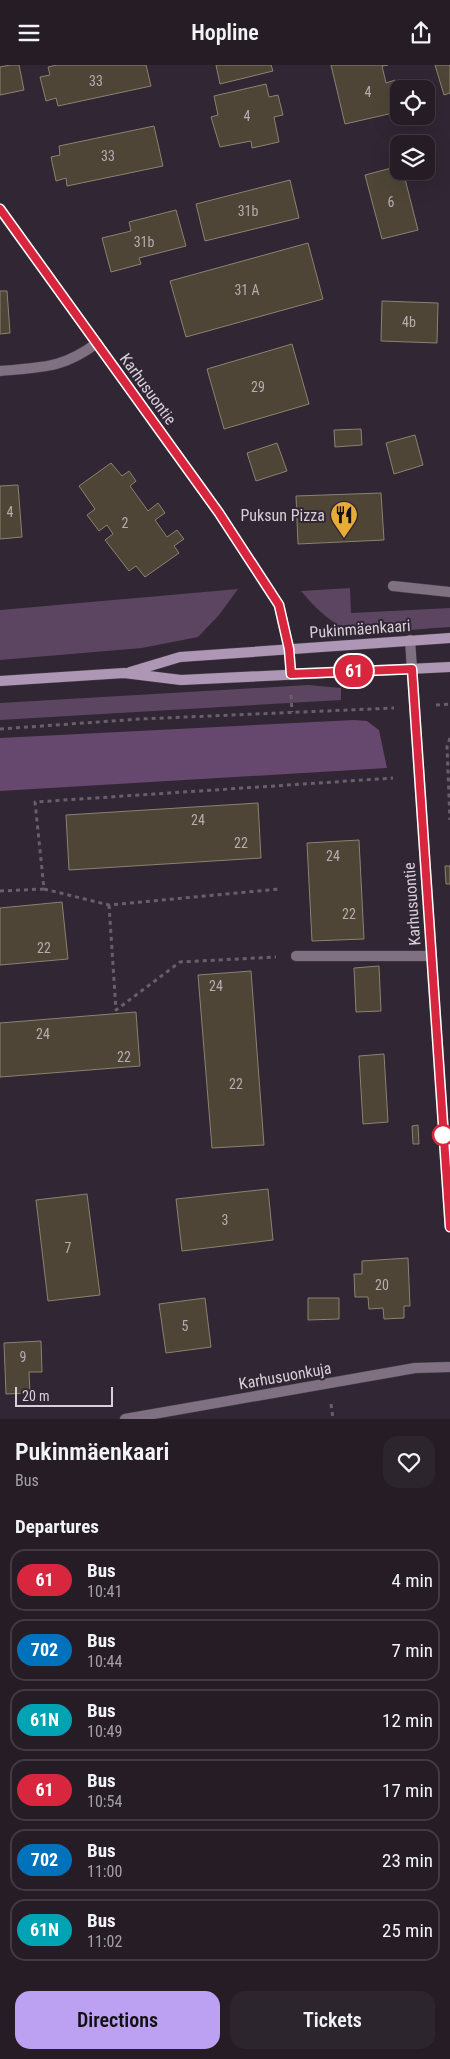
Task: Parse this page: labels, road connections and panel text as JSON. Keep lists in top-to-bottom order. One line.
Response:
{"streets":{"main road":["Pukinmäenkaari"],"street":["Karhusuontie","Karhusuonkuja"]},"crossings":[["Karhusuontie","Pukinmäenkaari"]],"places":{"restaurant":["Puksun Pizza"]},"lines":["bus line 61"],"house_numbers":["33","4","4","33","6","31b","31b","31 A","4b","29","4","2","24","22","24","22","22","24","24","22","22","3","7","20","5","9"],"scale_bar":"20 m","page":{"header":"Hopline","on_map":"61","scale":"20 m","heading":[["Pukinmäenkaari","Bus"],"Departures"],"list":[{"mark":"61","name":"Bus","note":"10:41","value":"4 min"},{"mark":"702","name":"Bus","note":"10:44","value":"7 min"},{"mark":"61N","name":"Bus","note":"10:49","value":"12 min"},{"mark":"61","name":"Bus","note":"10:54","value":"17 min"},{"mark":"702","name":"Bus","note":"11:00","value":"23 min"},{"mark":"61N","name":"Bus","note":"11:02","value":"25 min"}],"buttons":["Directions","Tickets"]}}
